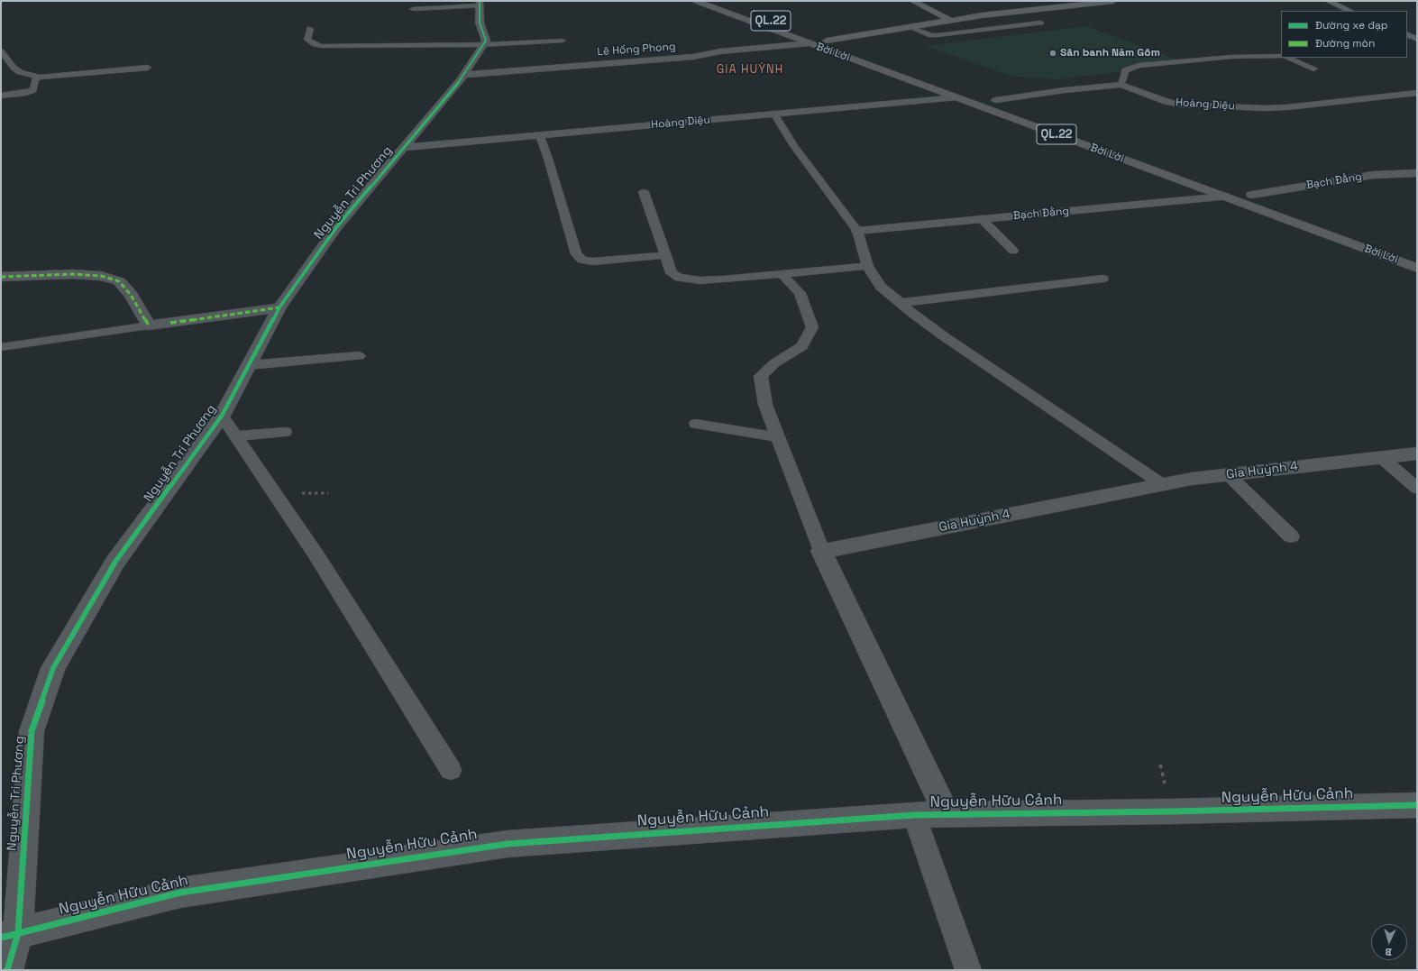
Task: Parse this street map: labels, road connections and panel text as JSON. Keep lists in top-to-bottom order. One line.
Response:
{"streets":{"highway":["QL.22","Bời Lời"],"street":["Lê Hồng Phong","Hoàng Diệu","Bạch Đằng","Nguyễn Tri Phương","Gia Huỳnh 4","Nguyễn Hữu Cảnh"]},"crossings":[["Lê Hồng Phong","Bời Lời"],["Lê Hồng Phong","Nguyễn Tri Phương"],["Bời Lời","Hoàng Diệu"],["Bời Lời","Bạch Đằng"],["Hoàng Diệu","Nguyễn Tri Phương"],["Nguyễn Tri Phương","Nguyễn Hữu Cảnh"]],"districts":["GIA HUỲNH"],"places":["Sân banh Năm Gôm"],"legend":["Đường xe đạp","Đường mòn"],"north":"bottom"}
